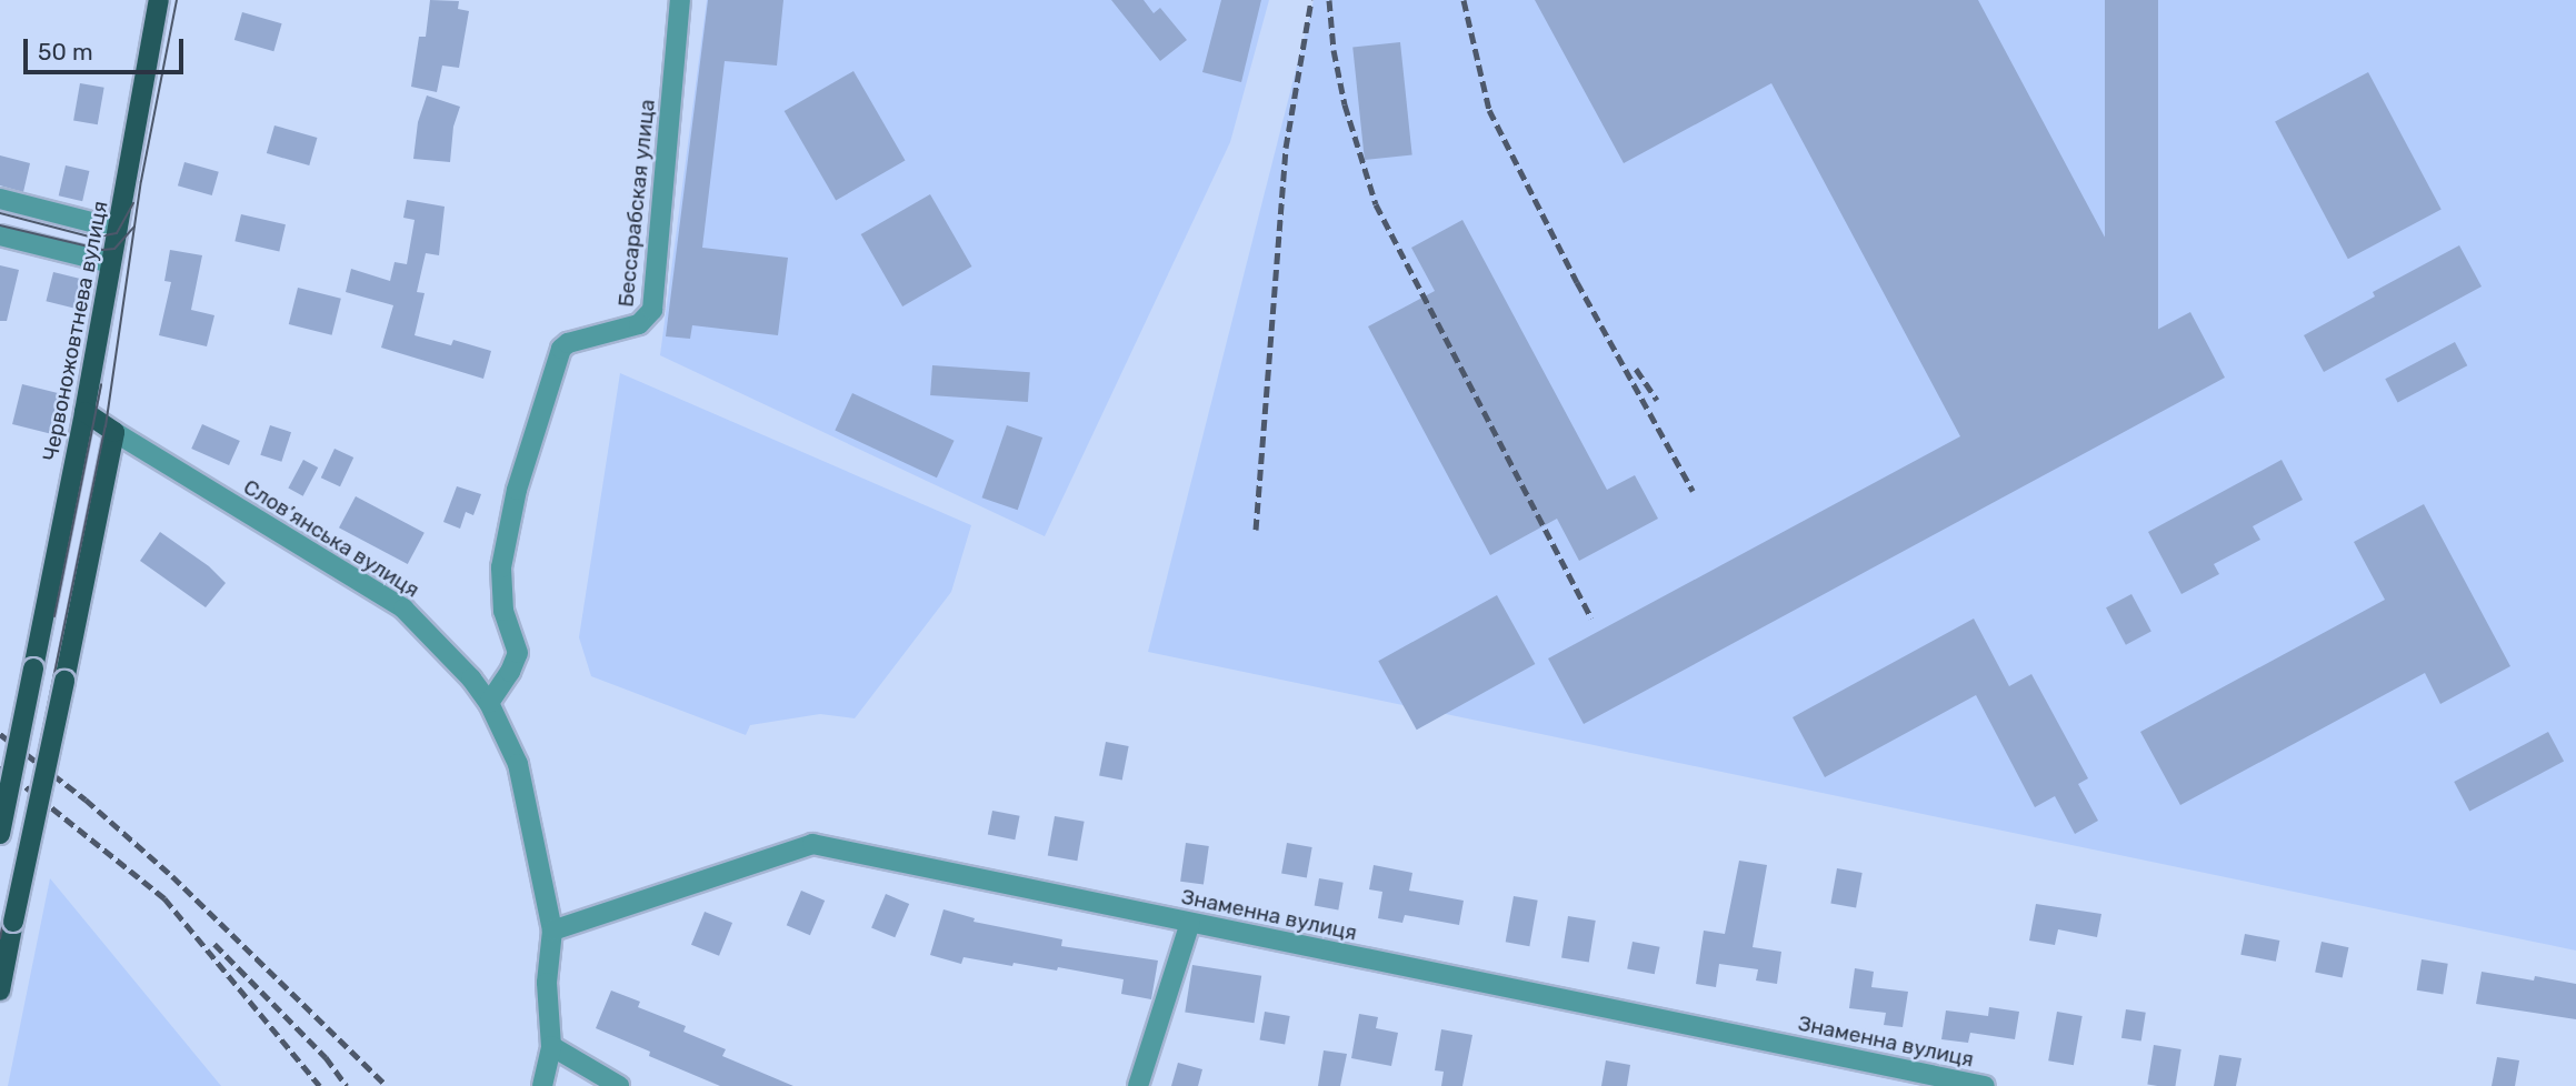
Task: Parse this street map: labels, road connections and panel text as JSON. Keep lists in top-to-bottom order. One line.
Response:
{"streets":{"main road":["Червоножовтнева вулиця"],"street":["Бессарабская улица","Слов’янська вулиця","Знаменна вулиця"]},"crossings":[["Бессарабская улица","Слов’янська вулиця"],["Слов’янська вулиця","Знаменна вулиця"]],"scale_bar":"50 m"}
